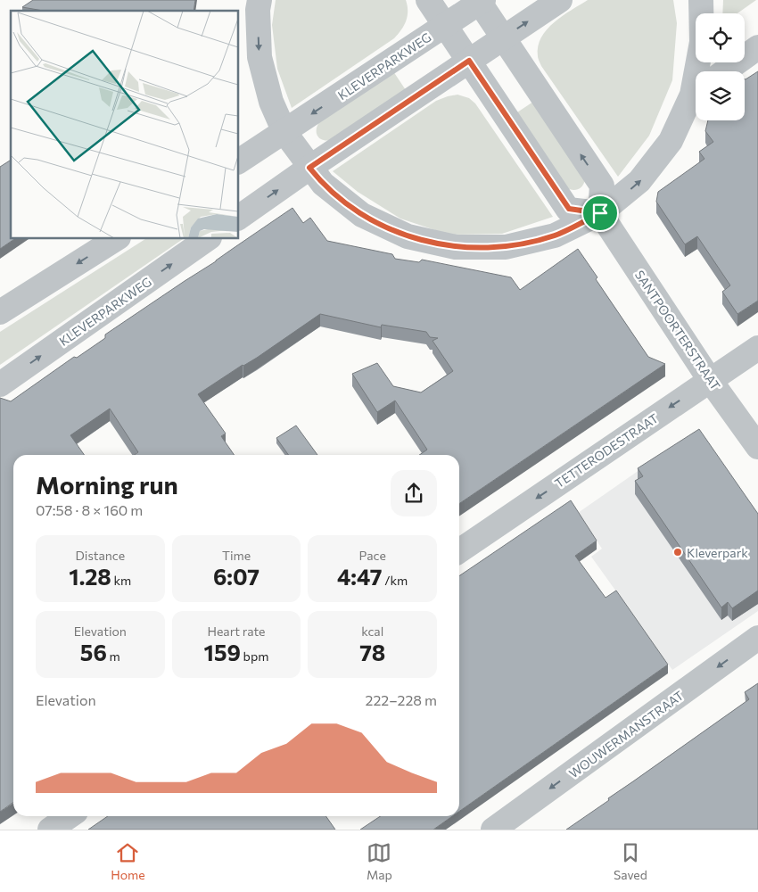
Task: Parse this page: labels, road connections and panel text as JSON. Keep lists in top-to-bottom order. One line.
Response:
{"streets":{"street":["KLEVERPARKWEG","SANTPOORTERSTRAAT","TETTERODESTRAAT","WOUWERMANSTRAAT"]},"crossings":[["SANTPOORTERSTRAAT","TETTERODESTRAAT"]],"one_way":["TETTERODESTRAAT","WOUWERMANSTRAAT"],"places":["Kleverpark"],"page":{"heading":["Morning run","07:58 · 8 × 160 m"],"stats":[["Distance","1.28 km"],["Time","6:07"],["Pace","4:47 /km"],["Elevation","56 m"],["Heart rate","159 bpm"],["kcal","78"]],"chart":["Elevation","222–228 m"],"tabs":["Home","Map","Saved"]}}
